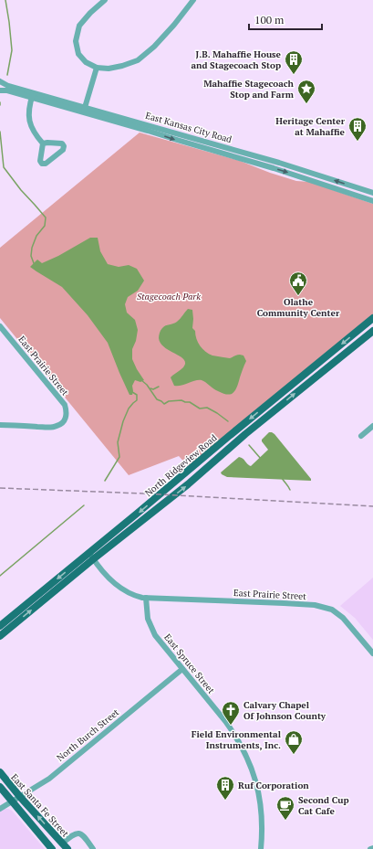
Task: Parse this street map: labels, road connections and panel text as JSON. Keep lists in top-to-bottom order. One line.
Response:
{"streets":{"main road":["North Ridgeview Road","East Santa Fe Street"],"street":["East Kansas City Road","East Prairie Street","East Spruce Street","North Burch Street"]},"crossings":[["East Prairie Street","East Spruce Street"],["East Spruce Street","North Burch Street"],["North Burch Street","East Santa Fe Street"]],"parks":["Stagecoach Park"],"places":{"building":["J.B. Mahaffie House and Stagecoach Stop","Heritage Center at Mahaffie","Ruf Corporation"],"place":["Mahaffie Stagecoach Stop and Farm"],"public building":["Olathe Community Center"],"church":["Calvary Chapel Of Johnson County"],"shop":["Field Environmental Instruments, Inc."],"cafe":["Second Cup Cat Cafe"]},"scale_bar":"100 m"}
